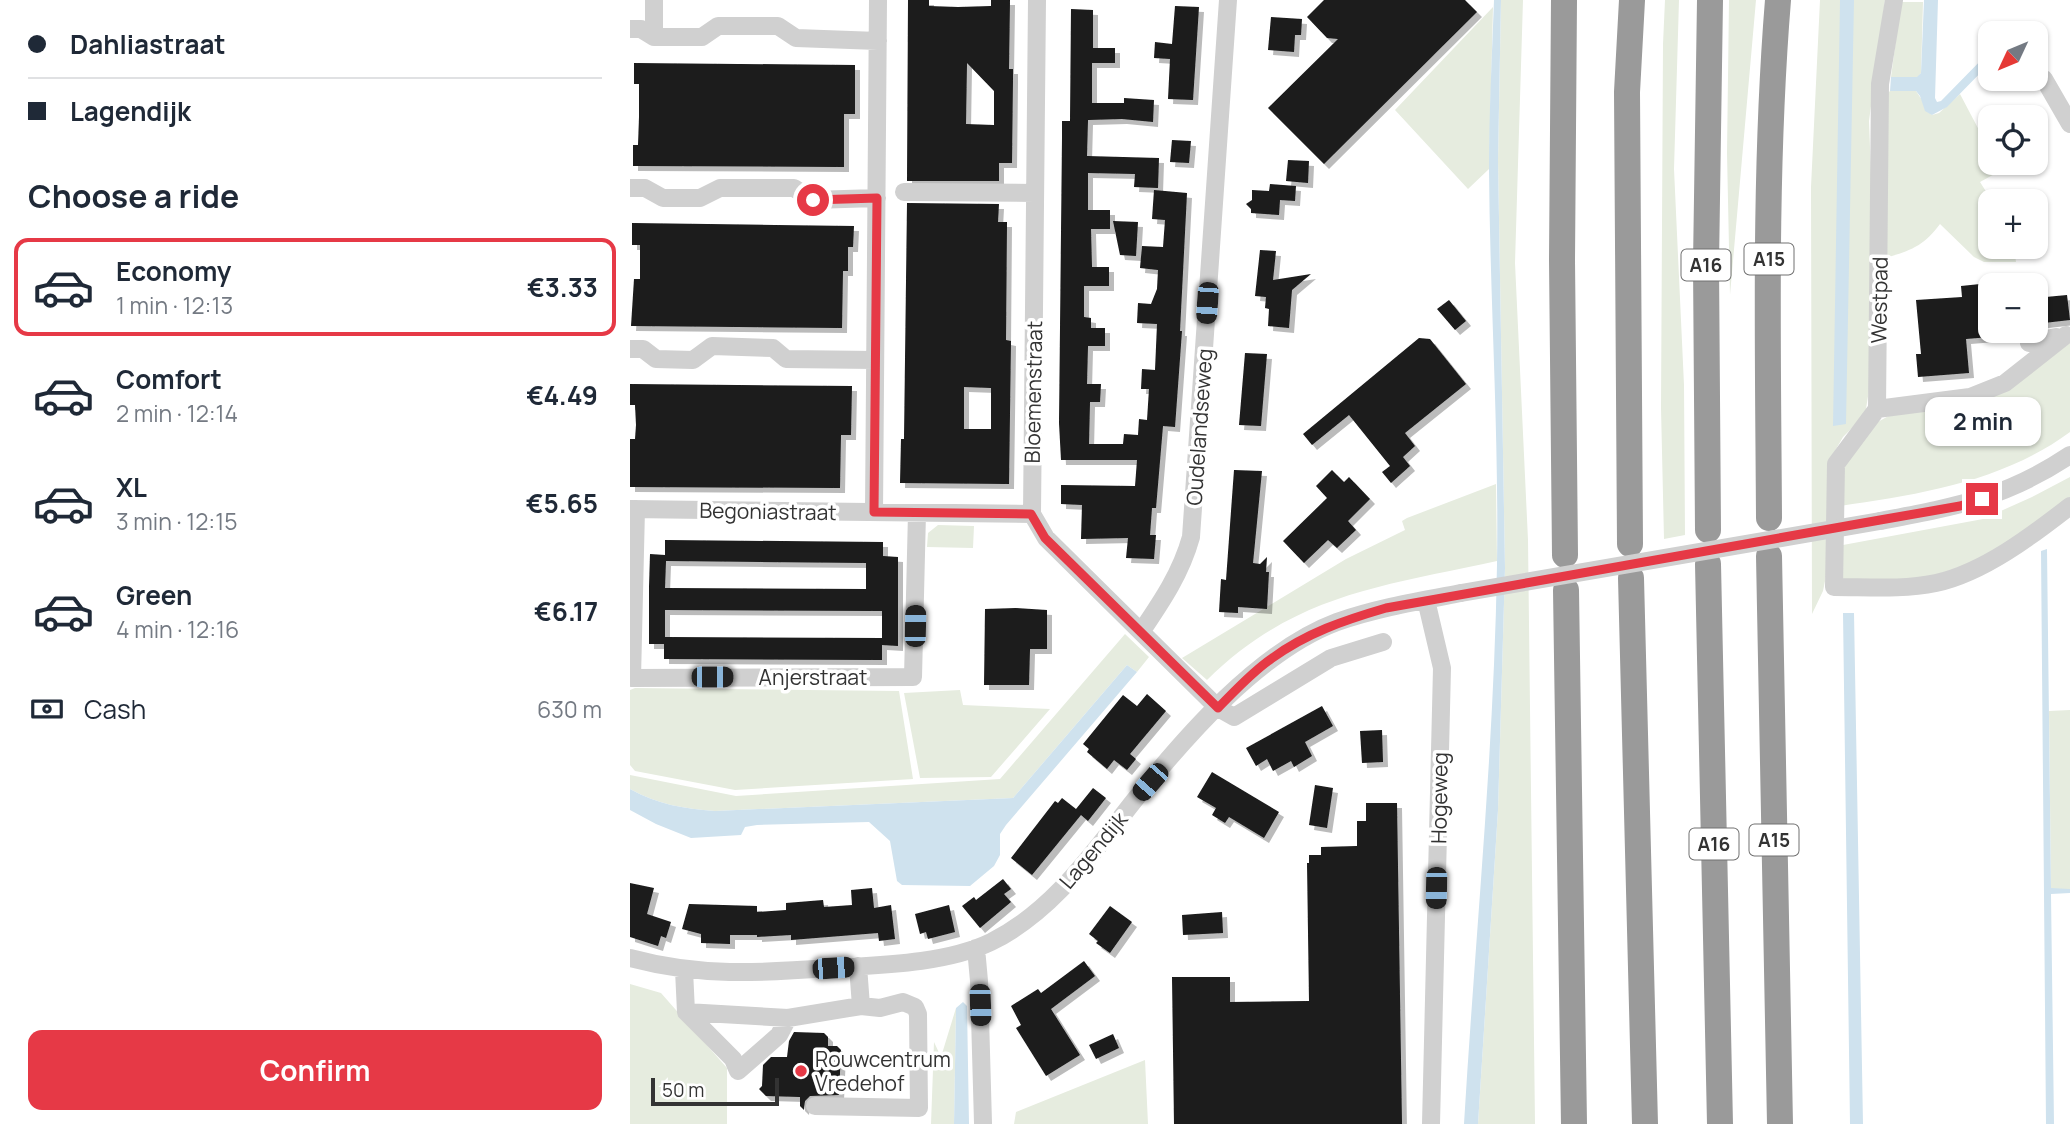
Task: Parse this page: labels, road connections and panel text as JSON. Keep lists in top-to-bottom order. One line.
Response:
{"streets":{"highway":["A15","A16"],"street":["Westpad","Bloemenstraat","Oudelandseweg","Begoniastraat","Anjerstraat","Hogeweg","Lagendijk"]},"crossings":[["Bloemenstraat","Begoniastraat"],["Begoniastraat","Anjerstraat"],["Hogeweg","Lagendijk"]],"places":["Rouwcentrum Vredehof"],"scale_bar":"50 m","north":"bottom left","page":{"banner":["Dahliastraat","Lagendijk"],"map_buttons":["+","−"],"heading":"Choose a ride","list":[{"name":"Economy","note":"1 min · 12:13","value":"€3.33"},{"name":"Comfort","note":"2 min · 12:14","value":"€4.49"},{"name":"XL","note":"3 min · 12:15","value":"€5.65"},{"name":"Green","note":"4 min · 12:16","value":"€6.17"}],"bubble":"2 min","pay":["Cash","630 m"],"buttons":"Confirm","scale":"50 m"}}
